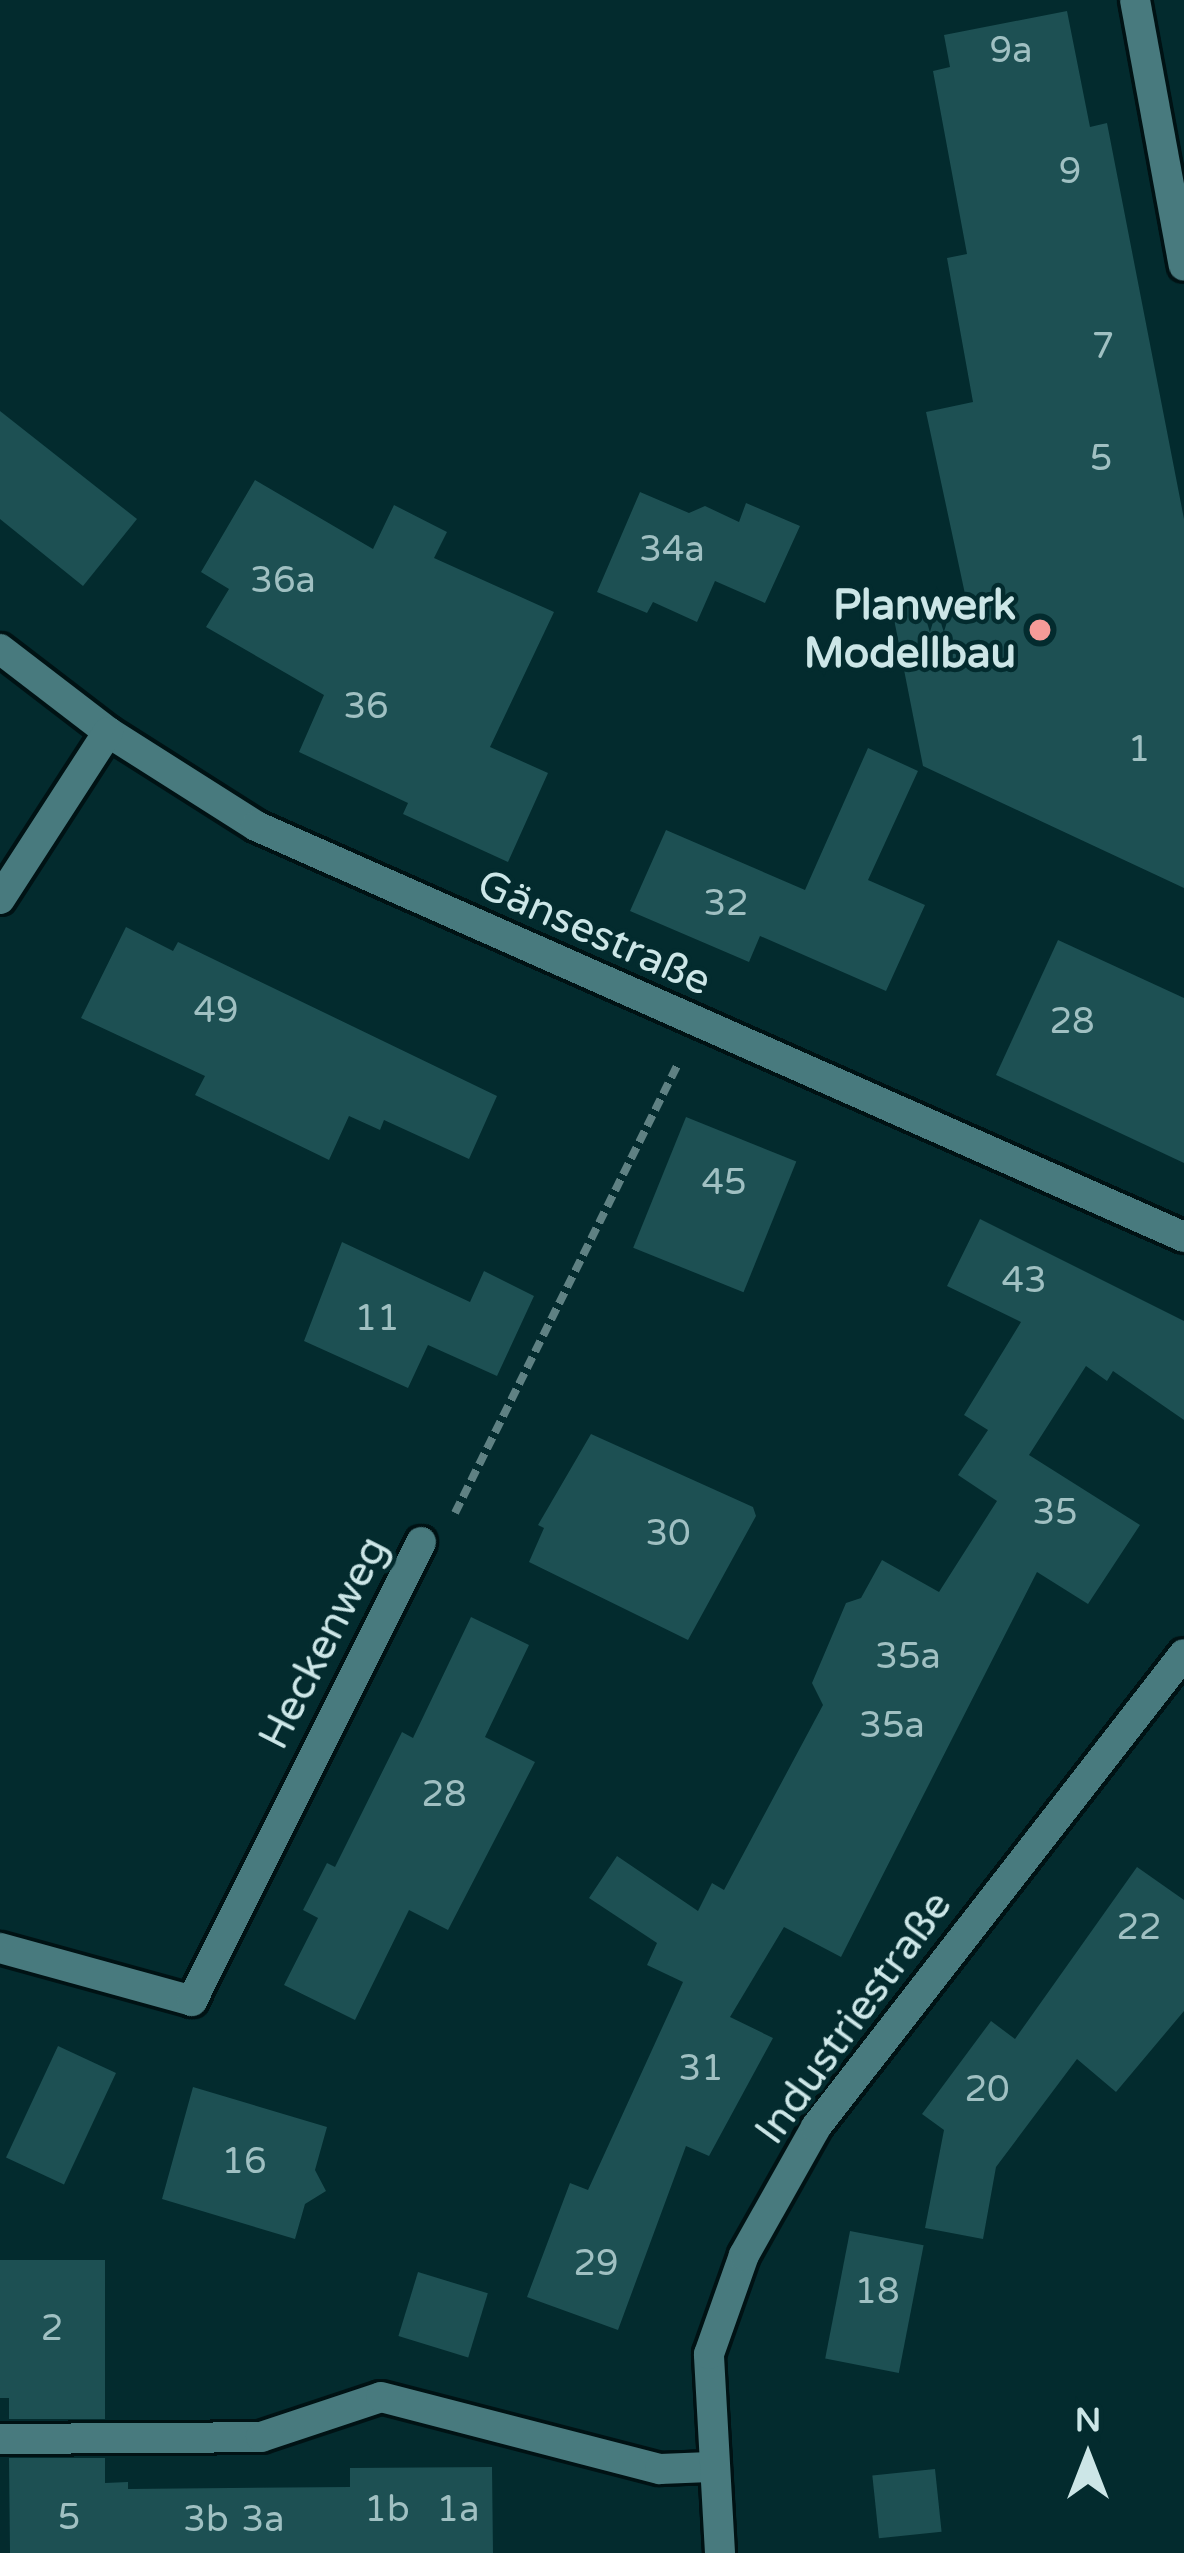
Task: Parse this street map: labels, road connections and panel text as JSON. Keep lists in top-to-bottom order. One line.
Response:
{"streets":{"street":["Gänsestraße","Heckenweg","Industriestraße"]},"crossings":[["Gänsestraße","Heckenweg"]],"places":["Planwerk Modellbau"],"house_numbers":["9a","9","7","5","34a","36a","36","1","32","49","28","45","43","11","35","30","35a","35a","28","22","31","20","16","29","18","2","1b","1a","5","3b","3a"],"north":"top"}
